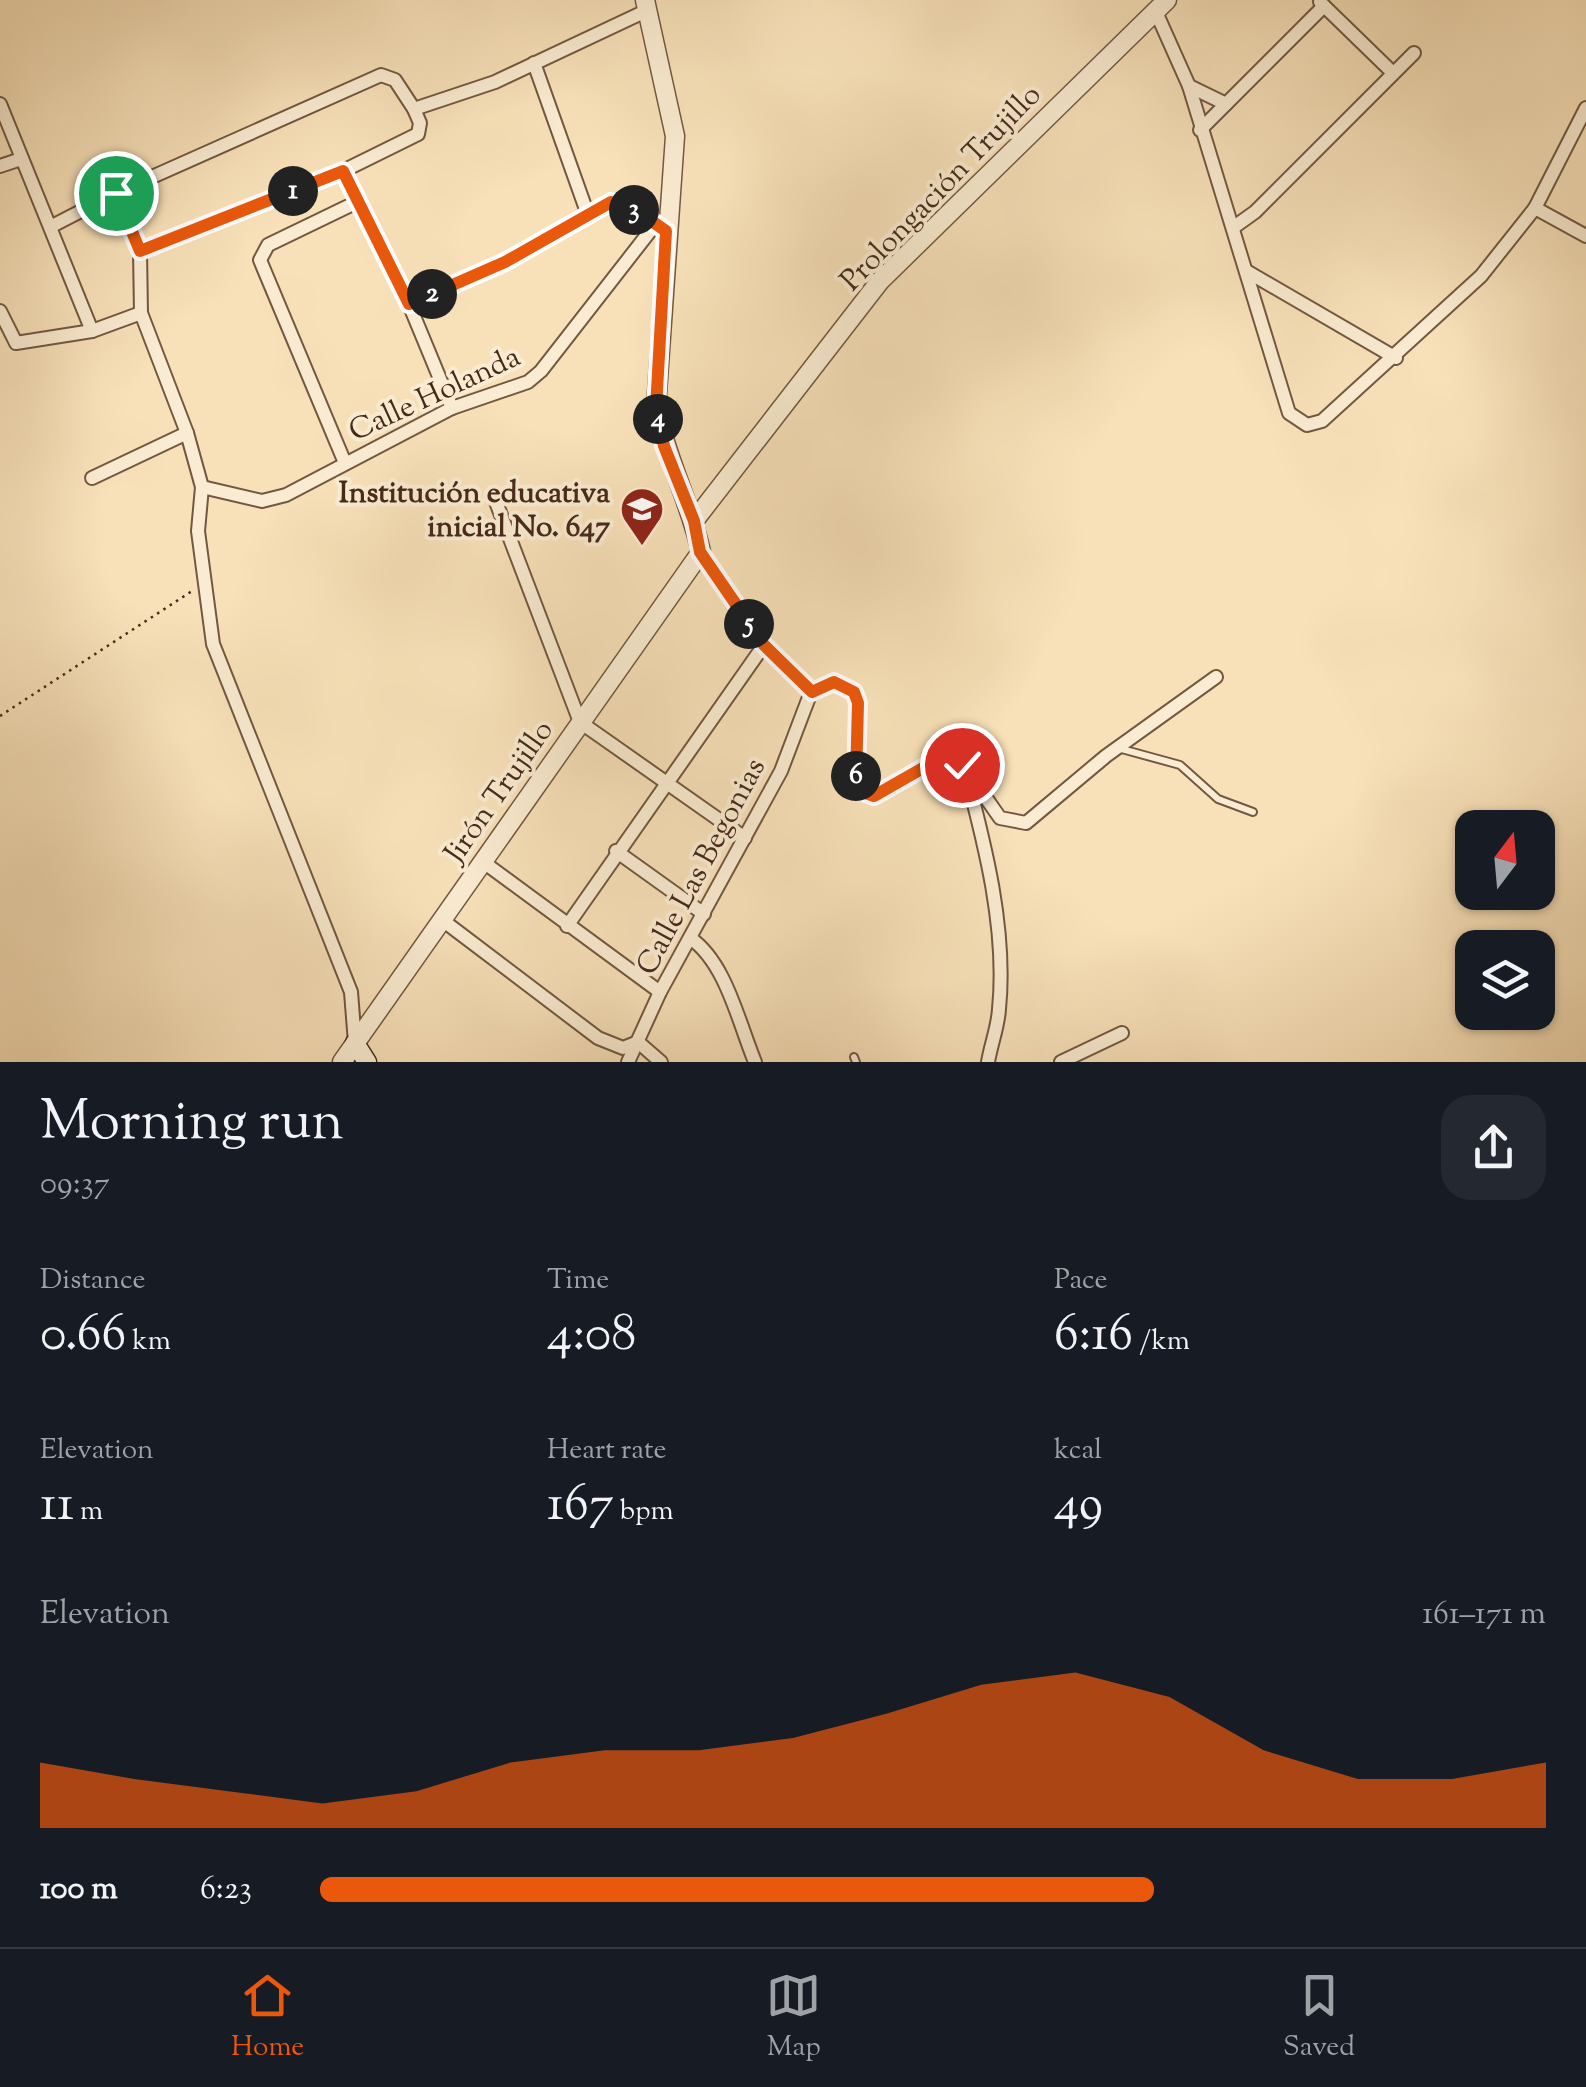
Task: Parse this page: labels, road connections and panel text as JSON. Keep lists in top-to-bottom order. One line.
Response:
{"streets":{"street":["Prolongación Trujillo","Calle Holanda","Jirón Trujillo","Calle Las Begonias"]},"places":{"school or university":["Institución educativa inicial No. 647"]},"north":"top","page":{"pins":["1","3","2","4","5","6"],"heading":["Morning run","09:37"],"stats":[["Distance","0.66 km"],["Time","4:08"],["Pace","6:16 /km"],["Elevation","11 m"],["Heart rate","167 bpm"],["kcal","49"]],"chart":["Elevation","161–171 m"],"list":[{"name":"100 m","note":"6:23"}],"tabs":["Home","Map","Saved"]}}
